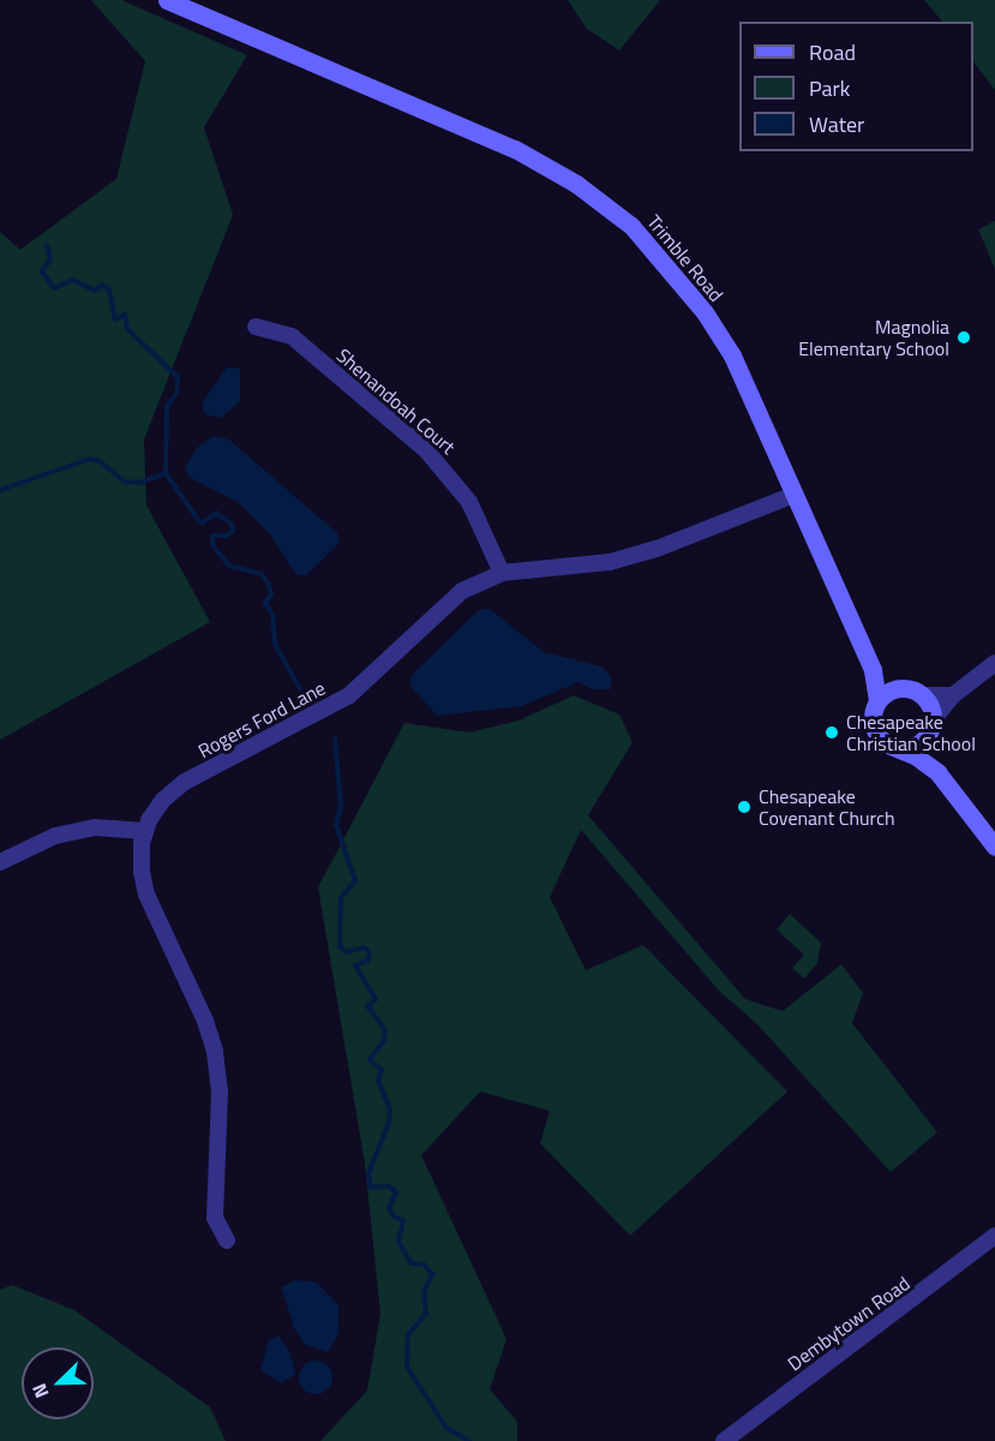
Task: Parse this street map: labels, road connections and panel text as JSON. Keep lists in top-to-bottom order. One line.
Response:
{"streets":{"street":["Trimble Road","Shenandoah Court","Rogers Ford Lane","Dembytown Road"]},"crossings":[["Trimble Road","Rogers Ford Lane"],["Shenandoah Court","Rogers Ford Lane"]],"places":["Magnolia Elementary School","Chesapeake Christian School","Chesapeake Covenant Church"],"legend":["Road","Park","Water"],"north":"bottom left"}
